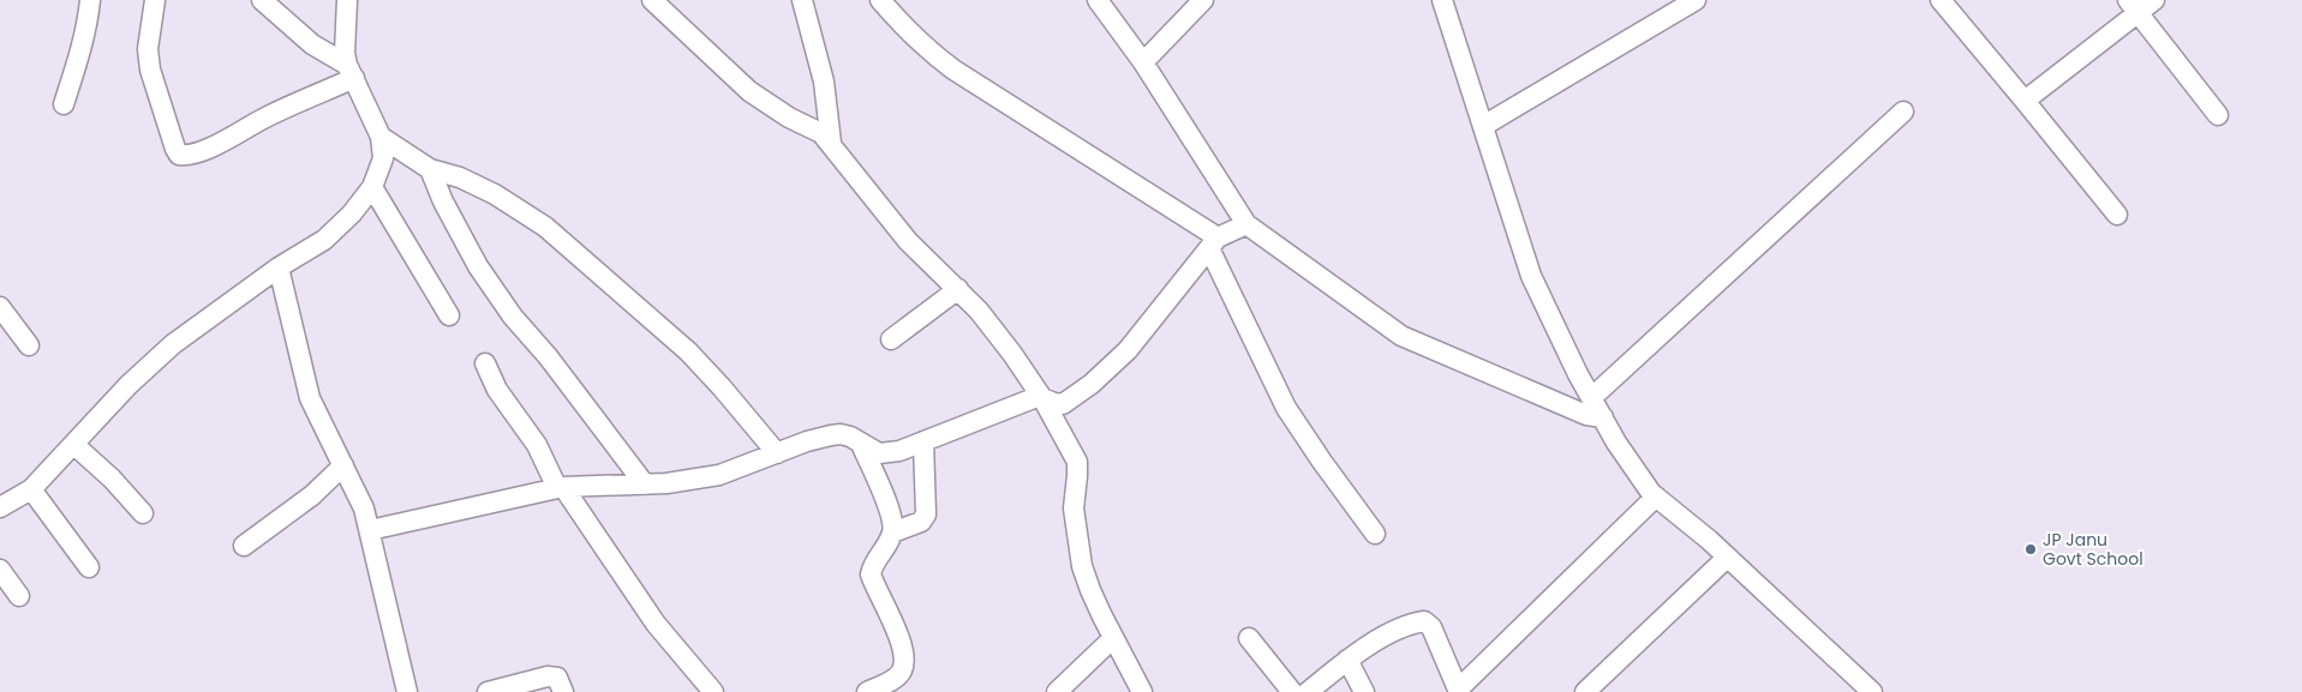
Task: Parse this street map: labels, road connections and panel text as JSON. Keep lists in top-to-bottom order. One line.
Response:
{"places":["JP Janu Govt School"]}
